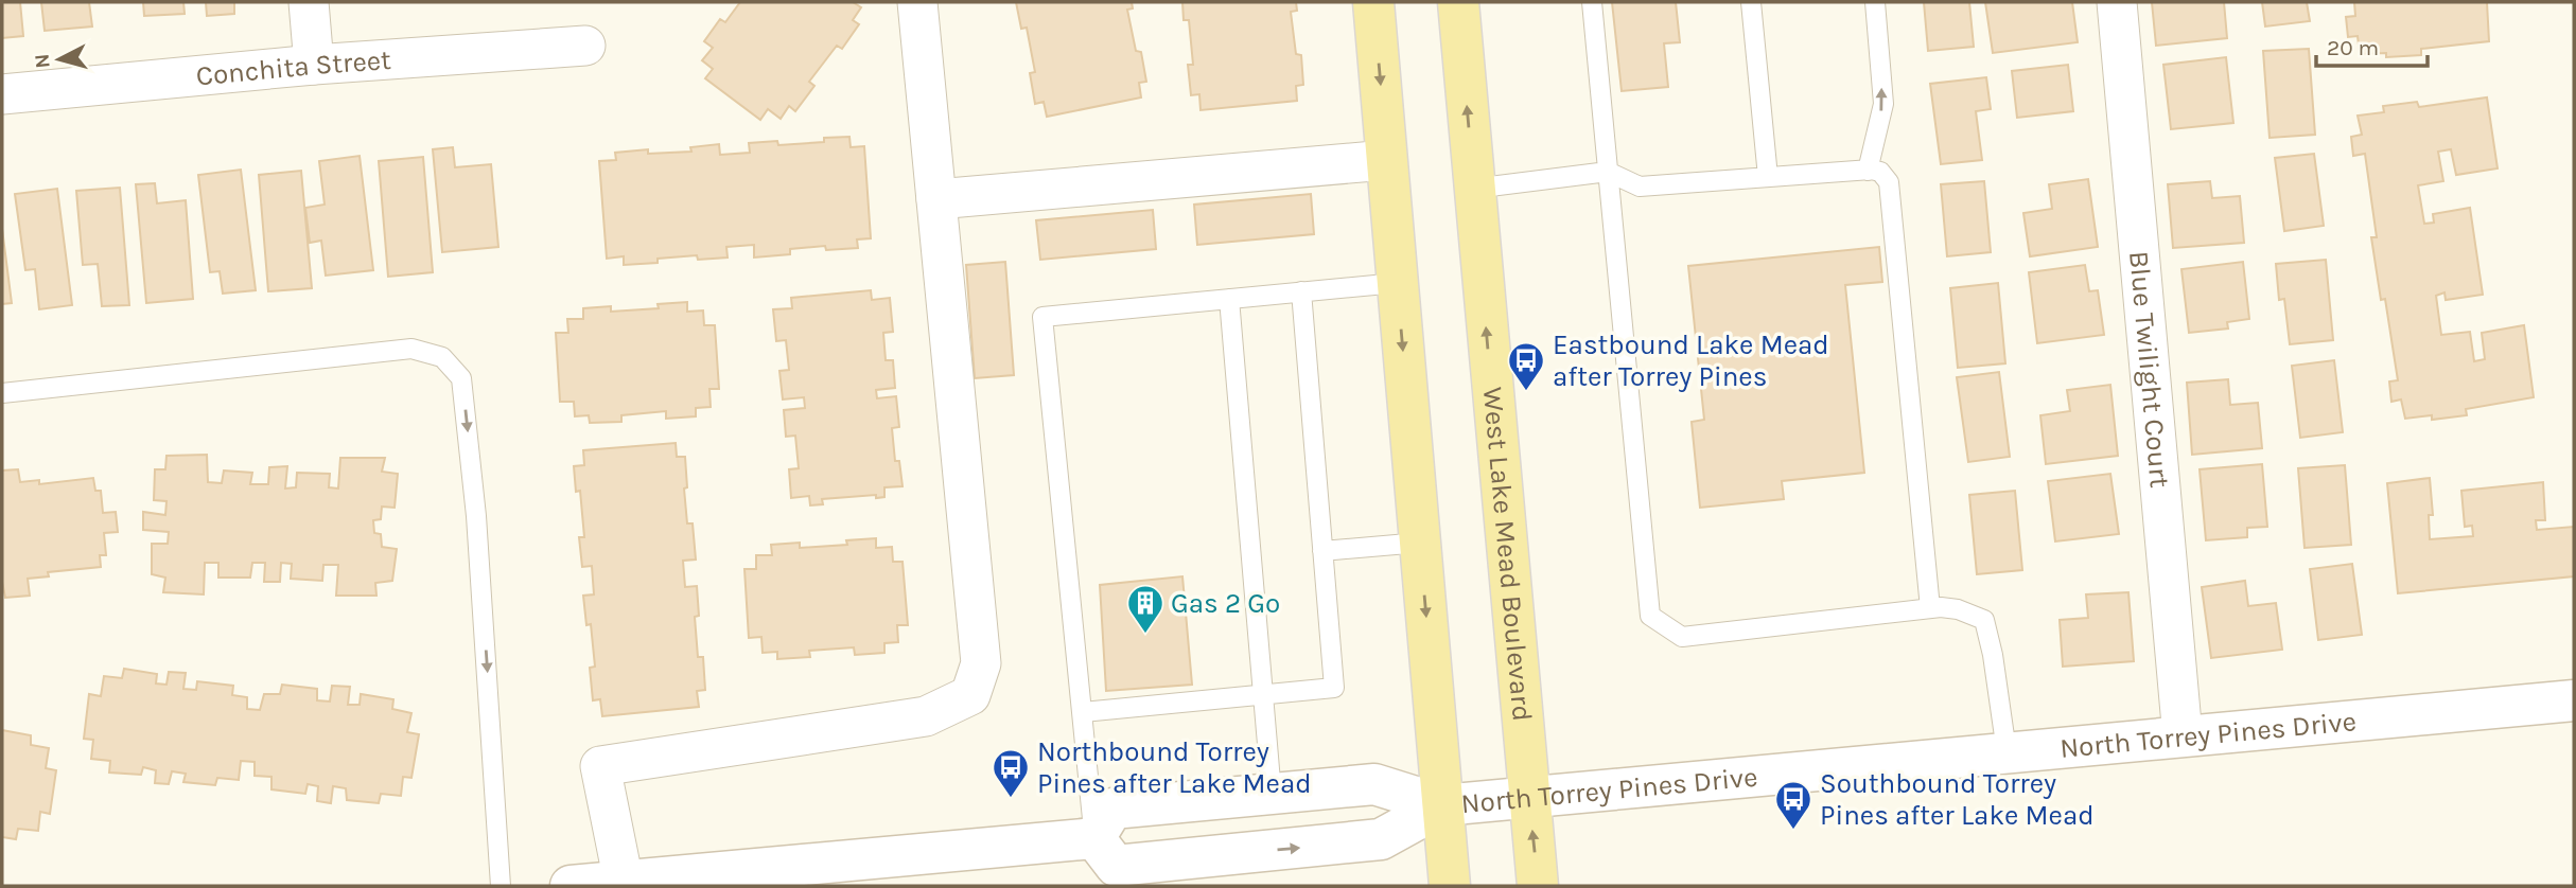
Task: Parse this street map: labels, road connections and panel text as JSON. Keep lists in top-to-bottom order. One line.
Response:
{"streets":{"main road":["West Lake Mead Boulevard","North Torrey Pines Drive"],"street":["Conchita Street","Blue Twilight Court"]},"crossings":[["Blue Twilight Court","North Torrey Pines Drive"],["West Lake Mead Boulevard","North Torrey Pines Drive"]],"places":{"bus stop":["Eastbound Lake Mead after Torrey Pines","Northbound Torrey Pines after Lake Mead","Southbound Torrey Pines after Lake Mead"],"building":["Gas 2 Go"]},"scale_bar":"20 m","north":"left"}
